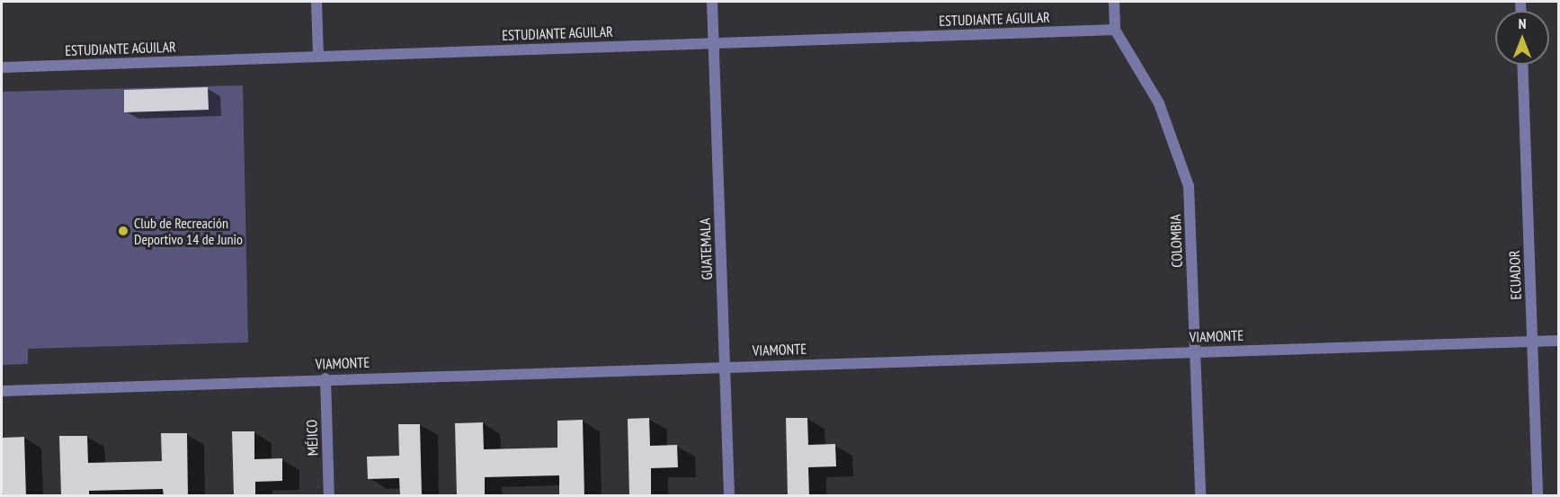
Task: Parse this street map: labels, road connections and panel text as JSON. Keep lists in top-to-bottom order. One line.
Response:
{"streets":{"street":["ESTUDIANTE AGUILAR","COLOMBIA","GUATEMALA","ECUADOR","VIAMONTE","MÉJICO"]},"crossings":[["ESTUDIANTE AGUILAR","COLOMBIA"],["ESTUDIANTE AGUILAR","GUATEMALA"],["COLOMBIA","VIAMONTE"],["GUATEMALA","VIAMONTE"],["ECUADOR","VIAMONTE"],["VIAMONTE","MÉJICO"]],"places":["Club de Recreación Deportivo 14 de Junio"],"north":"top"}
